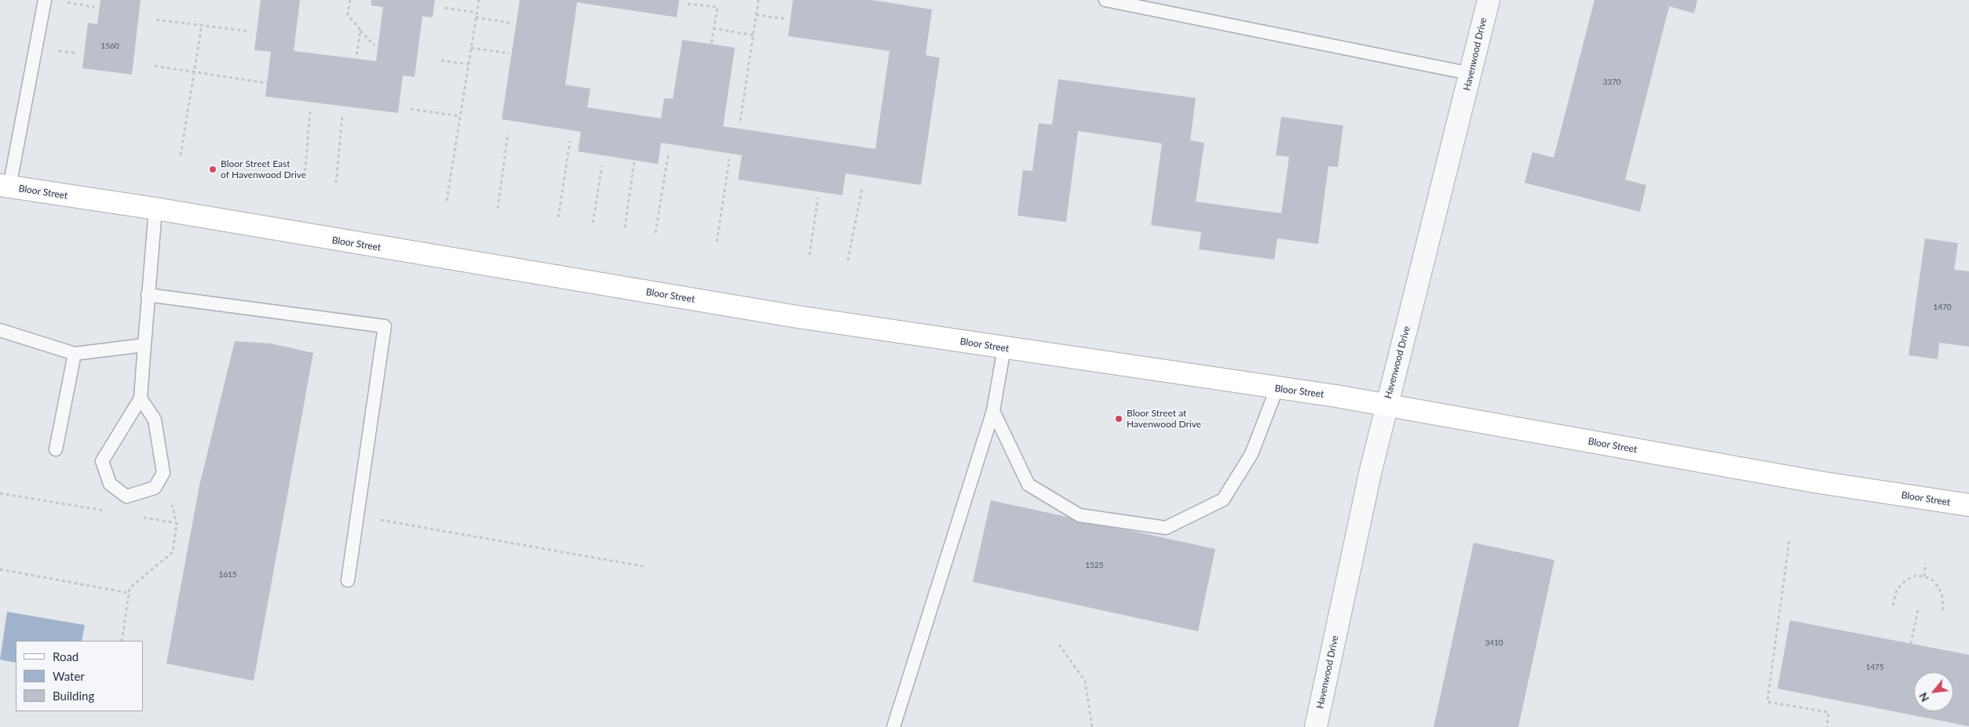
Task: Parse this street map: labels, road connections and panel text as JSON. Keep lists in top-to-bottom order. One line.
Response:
{"streets":{"main road":["Bloor Street"],"street":["Havenwood Drive"]},"crossings":[["Havenwood Drive","Bloor Street"]],"places":["Bloor Street East of Havenwood Drive","Bloor Street at Havenwood Drive"],"house_numbers":["1560","3370","1470","1525","1615","3410","1475"],"legend":["Road","Water","Building"],"north":"bottom left"}
